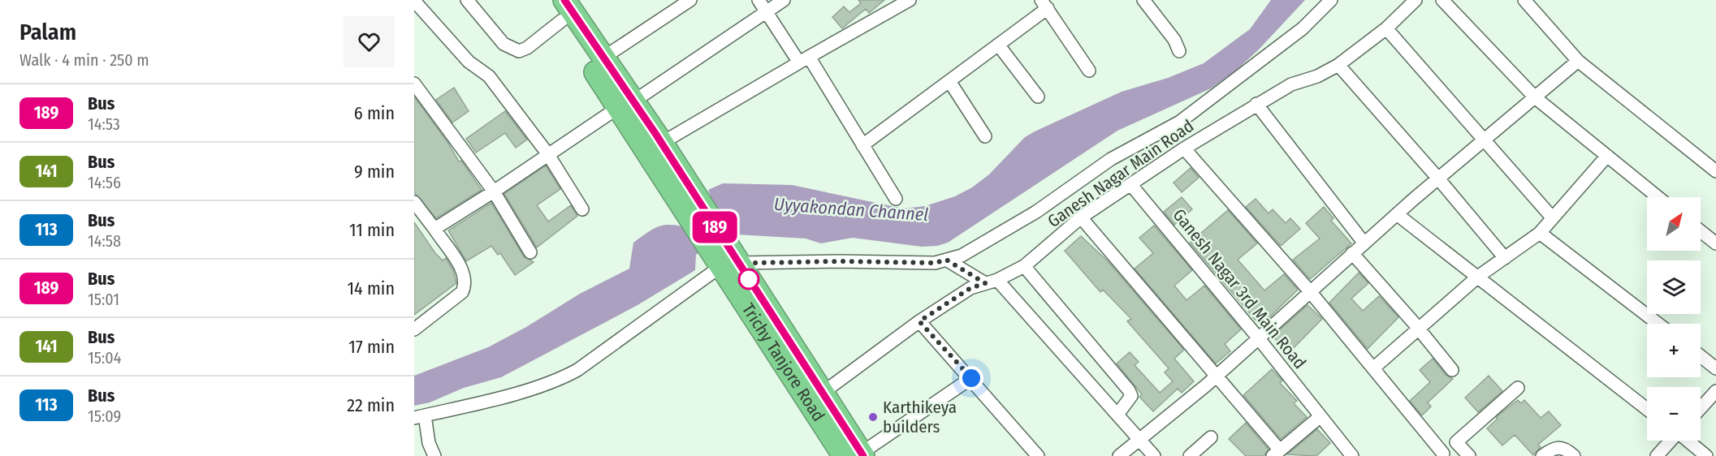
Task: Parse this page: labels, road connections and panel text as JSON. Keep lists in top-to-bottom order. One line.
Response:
{"streets":{"highway":["Trichy Tanjore Road"],"street":["Ganesh Nagar Main Road","Ganesh Nagar 3rd Main Road"]},"crossings":[["Ganesh Nagar Main Road","Ganesh Nagar 3rd Main Road"],["Ganesh Nagar Main Road","Trichy Tanjore Road"]],"water":["Uyyakondan Channel"],"places":["Karthikeya builders"],"lines":["bus line 189"],"north":"top right","page":{"heading":["Palam","Walk · 4 min · 250 m"],"on_map":"189","list":[{"mark":"189","name":"Bus","note":"14:53","value":"6 min"},{"mark":"141","name":"Bus","note":"14:56","value":"9 min"},{"mark":"113","name":"Bus","note":"14:58","value":"11 min"},{"mark":"189","name":"Bus","note":"15:01","value":"14 min"},{"mark":"141","name":"Bus","note":"15:04","value":"17 min"},{"mark":"113","name":"Bus","note":"15:09","value":"22 min"}],"map_buttons":["+","−"]}}
